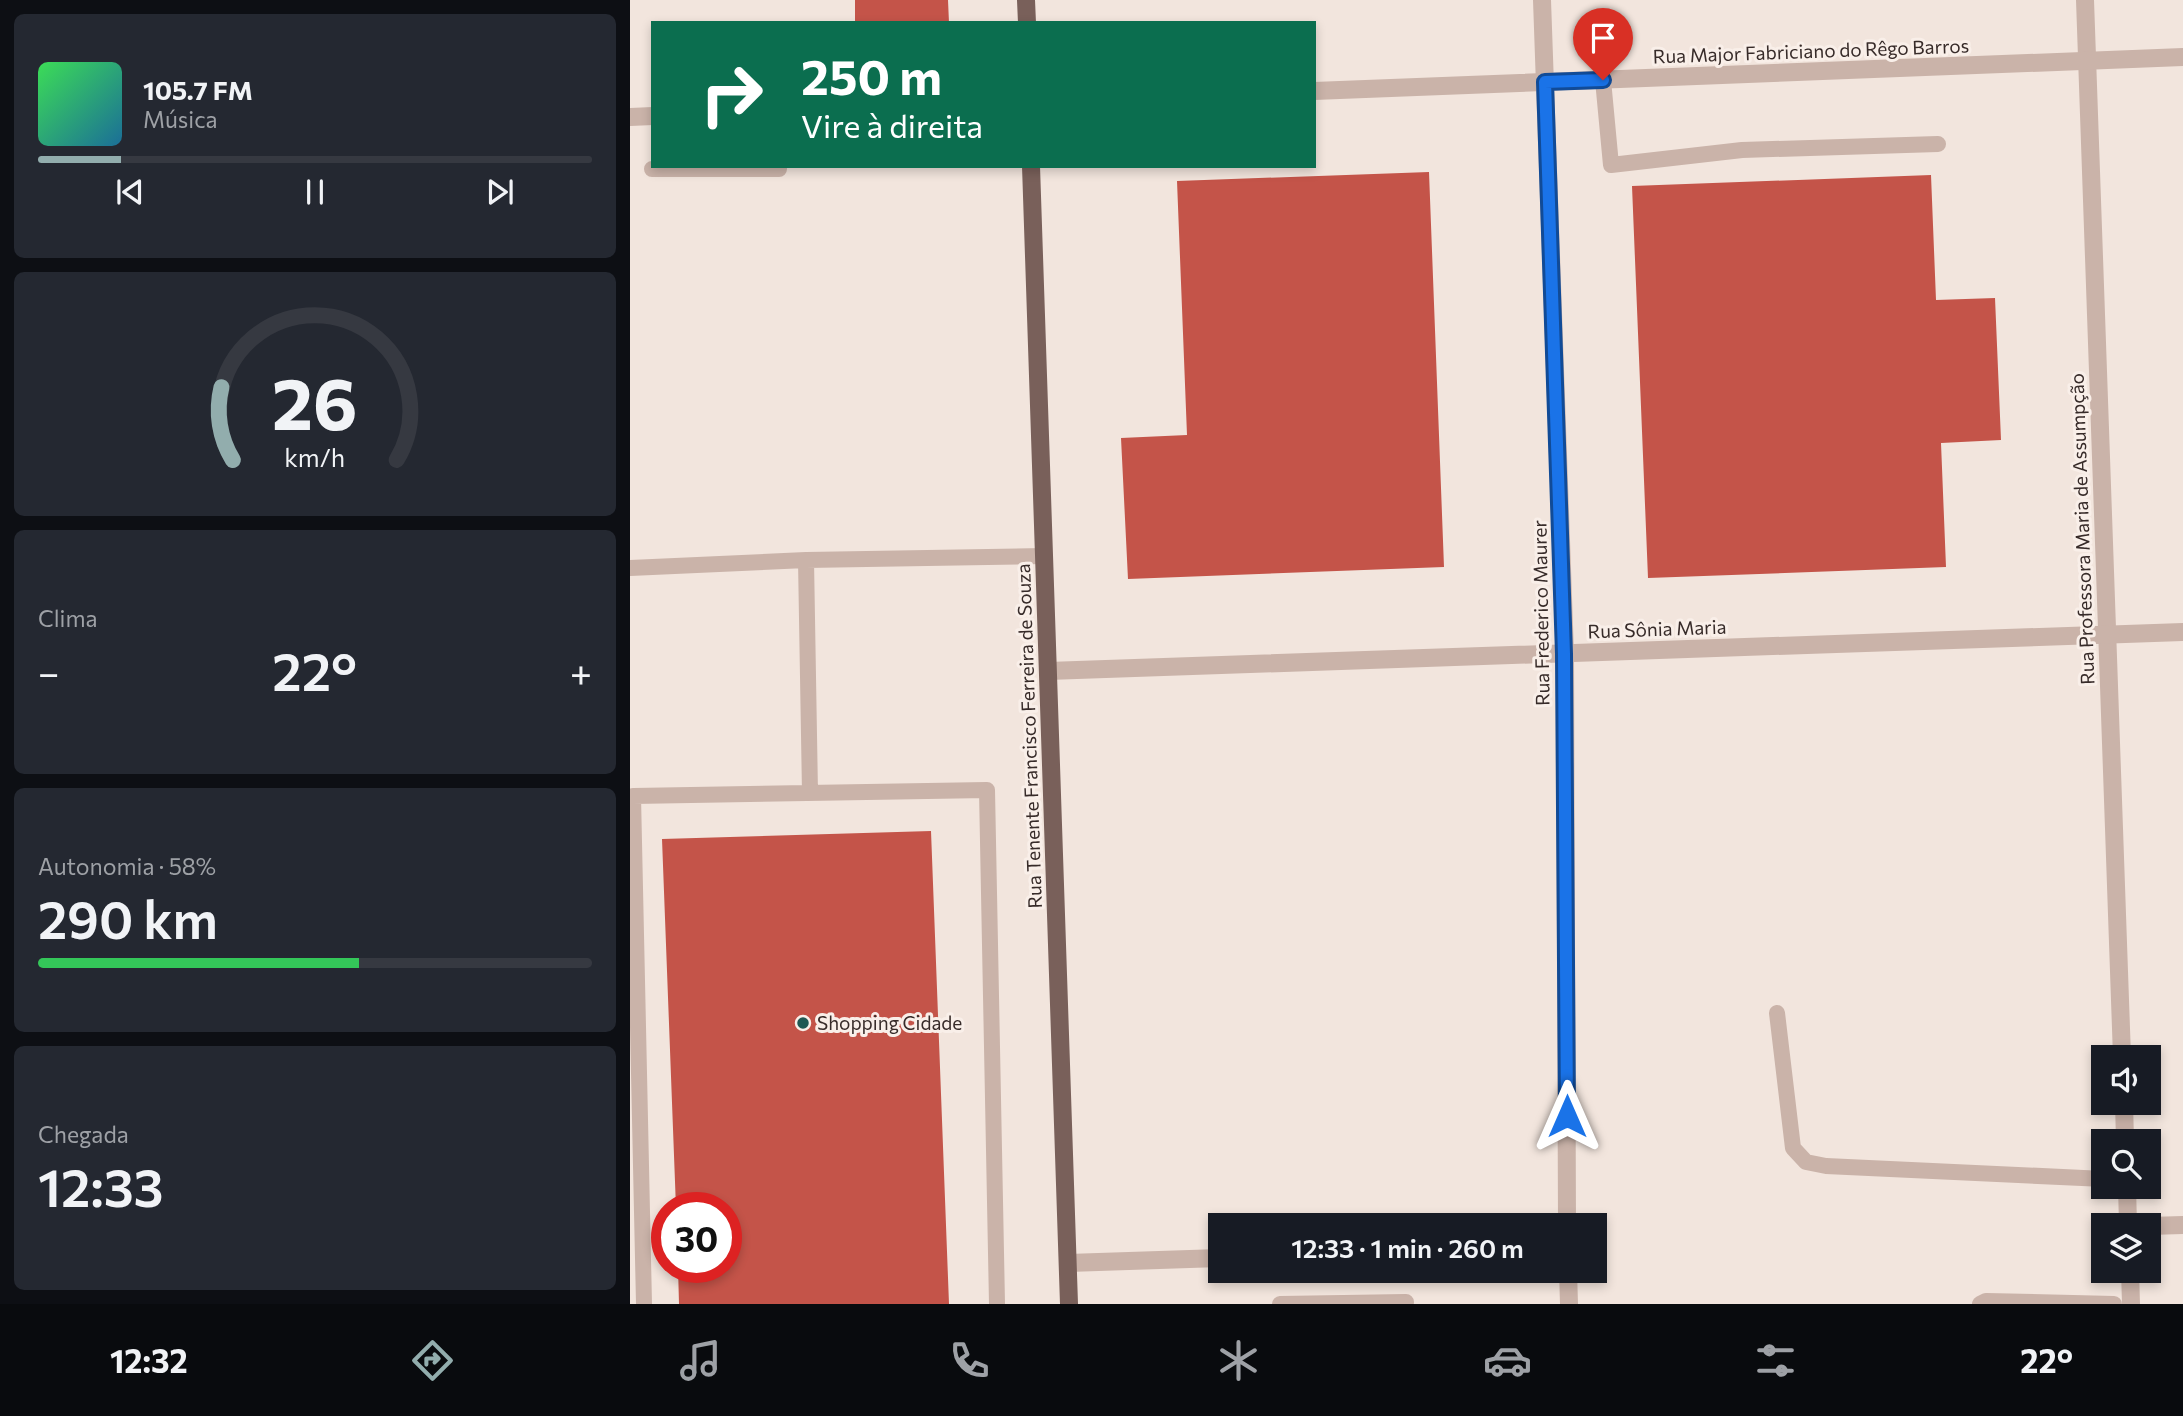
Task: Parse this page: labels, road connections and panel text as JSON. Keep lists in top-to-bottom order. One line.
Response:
{"streets":{"main road":["Rua Tenente Francisco Ferreira de Souza"],"street":["Rua Major Fabriciano do Rêgo Barros","Rua Professora Maria de Assumpção","Rua Frederico Maurer","Rua Sônia Maria"]},"crossings":[["Rua Major Fabriciano do Rêgo Barros","Rua Professora Maria de Assumpção"],["Rua Major Fabriciano do Rêgo Barros","Rua Frederico Maurer"],["Rua Professora Maria de Assumpção","Rua Sônia Maria"],["Rua Frederico Maurer","Rua Sônia Maria"],["Rua Sônia Maria","Rua Tenente Francisco Ferreira de Souza"]],"places":["Shopping Cidade"],"page":{"turn":["250 m","Vire à direita"],"song":["105.7 FM","Música"],"tile":["Clima",["Autonomia · 58%","290 km"],["Chegada","12:33"]],"heat":["−","22°","+"],"limit":"30","trip":"12:33 · 1 min · 260 m","tabs":["12:32","22°"],"gauge":["26","km/h"]}}
